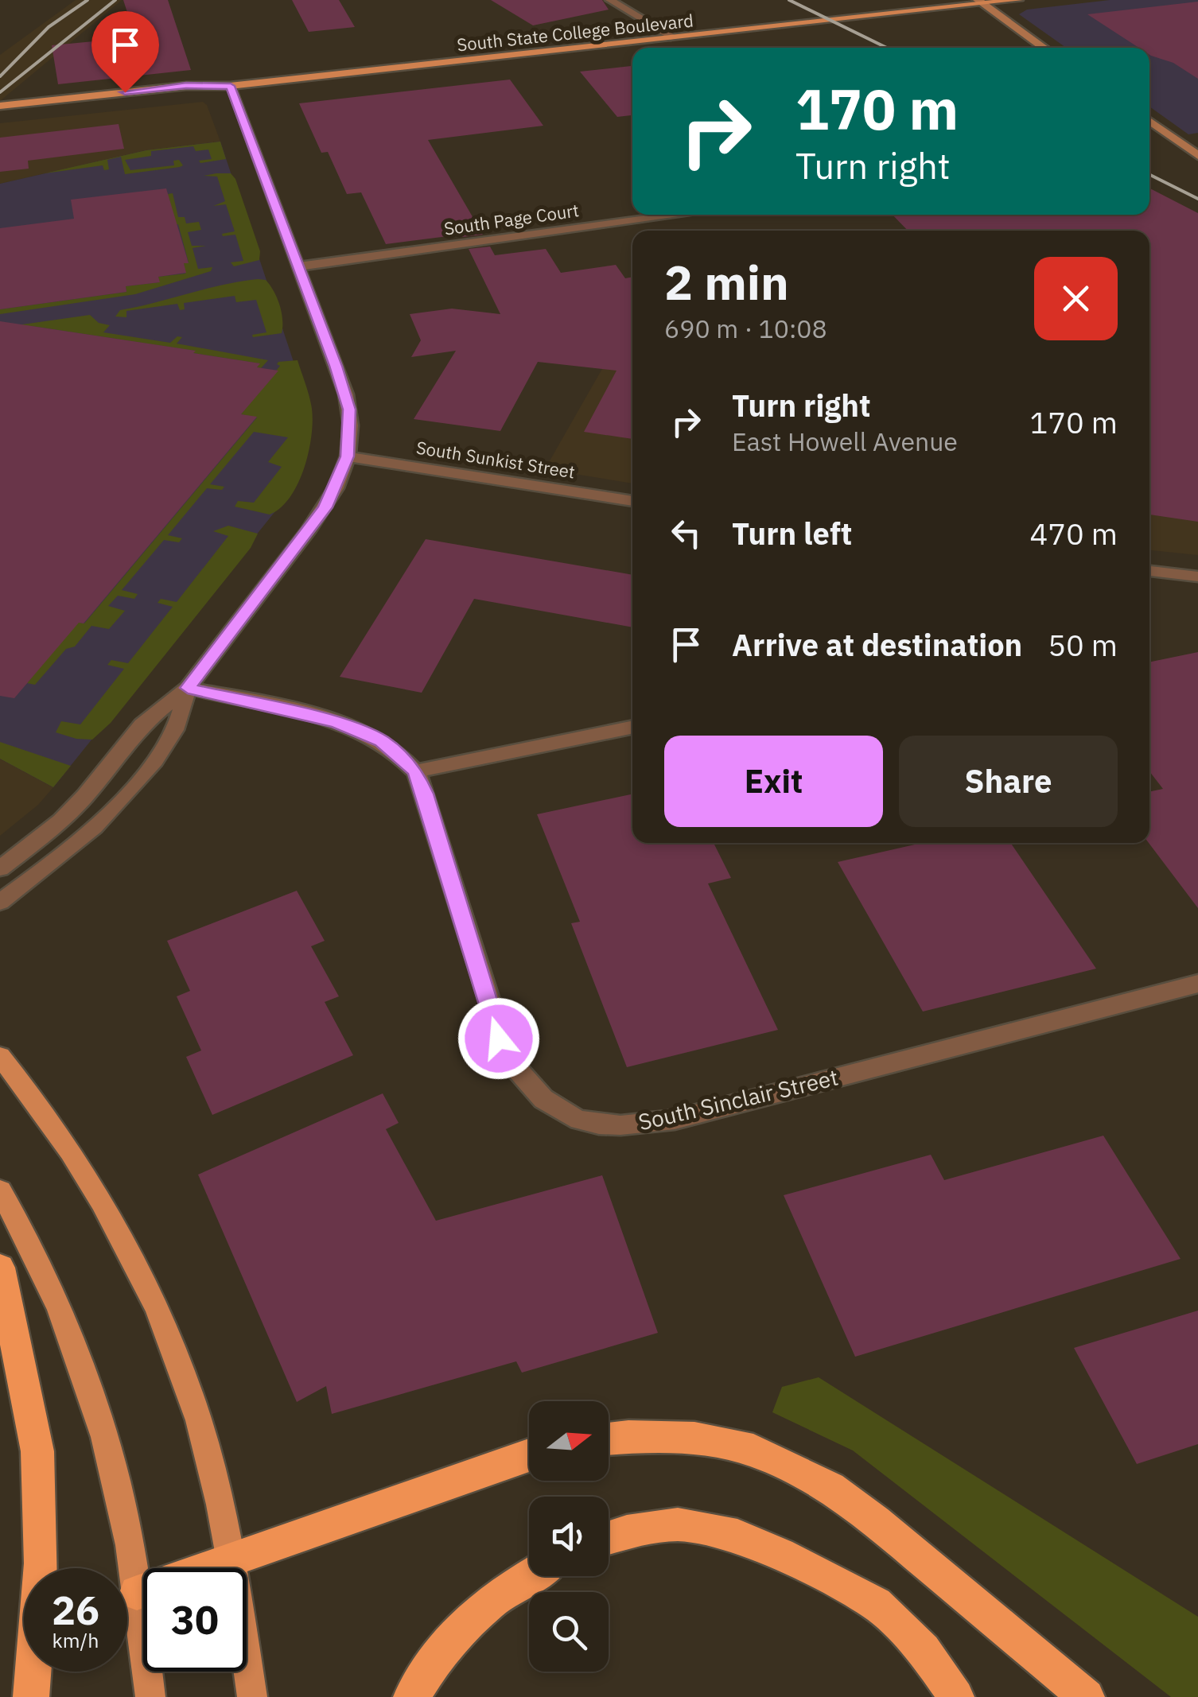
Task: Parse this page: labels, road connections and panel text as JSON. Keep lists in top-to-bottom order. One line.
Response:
{"streets":{"main road":["South State College Boulevard"],"street":["South Page Court","South Sunkist Street","South Sinclair Street"]},"north":"right","page":{"turn":["170 m","Turn right"],"heading":["2 min","690 m · 10:08"],"list":[{"name":"Turn right","note":"East Howell Avenue","value":"170 m"},{"name":"Turn left","value":"470 m"},{"name":"Arrive at destination","value":"50 m"}],"buttons":["Exit","Share"],"speed":"26 km/h","limit":"30"}}
